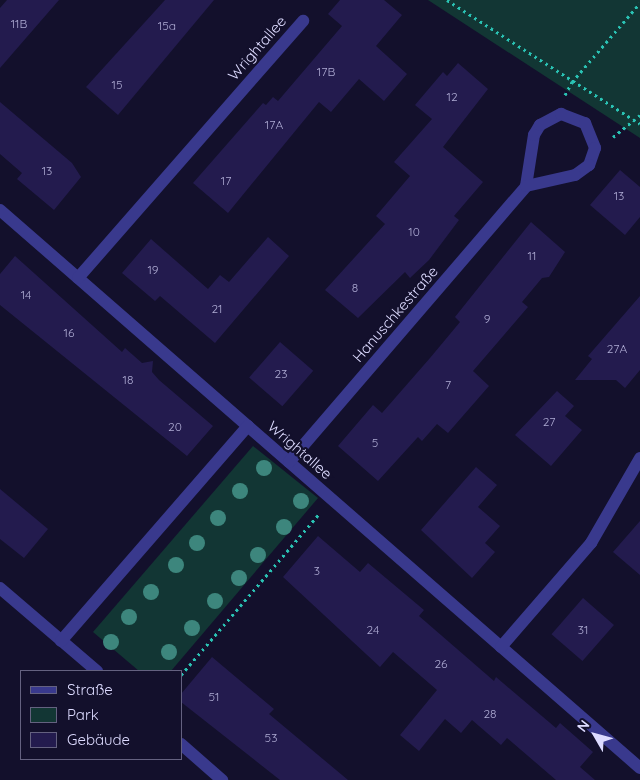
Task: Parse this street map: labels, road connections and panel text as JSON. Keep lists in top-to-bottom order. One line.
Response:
{"streets":{"street":["Wrightallee","Hanuschkestraße"]},"crossings":[["Wrightallee","Hanuschkestraße"]],"house_numbers":["11B","15a","17B","15","12","17A","13","17","13","10","11","19","8","14","21","9","16","27A","23","18","7","27","20","5","3","24","31","26","51","28","53"],"legend":["Straße","Park","Gebäude"],"north":"top left"}
